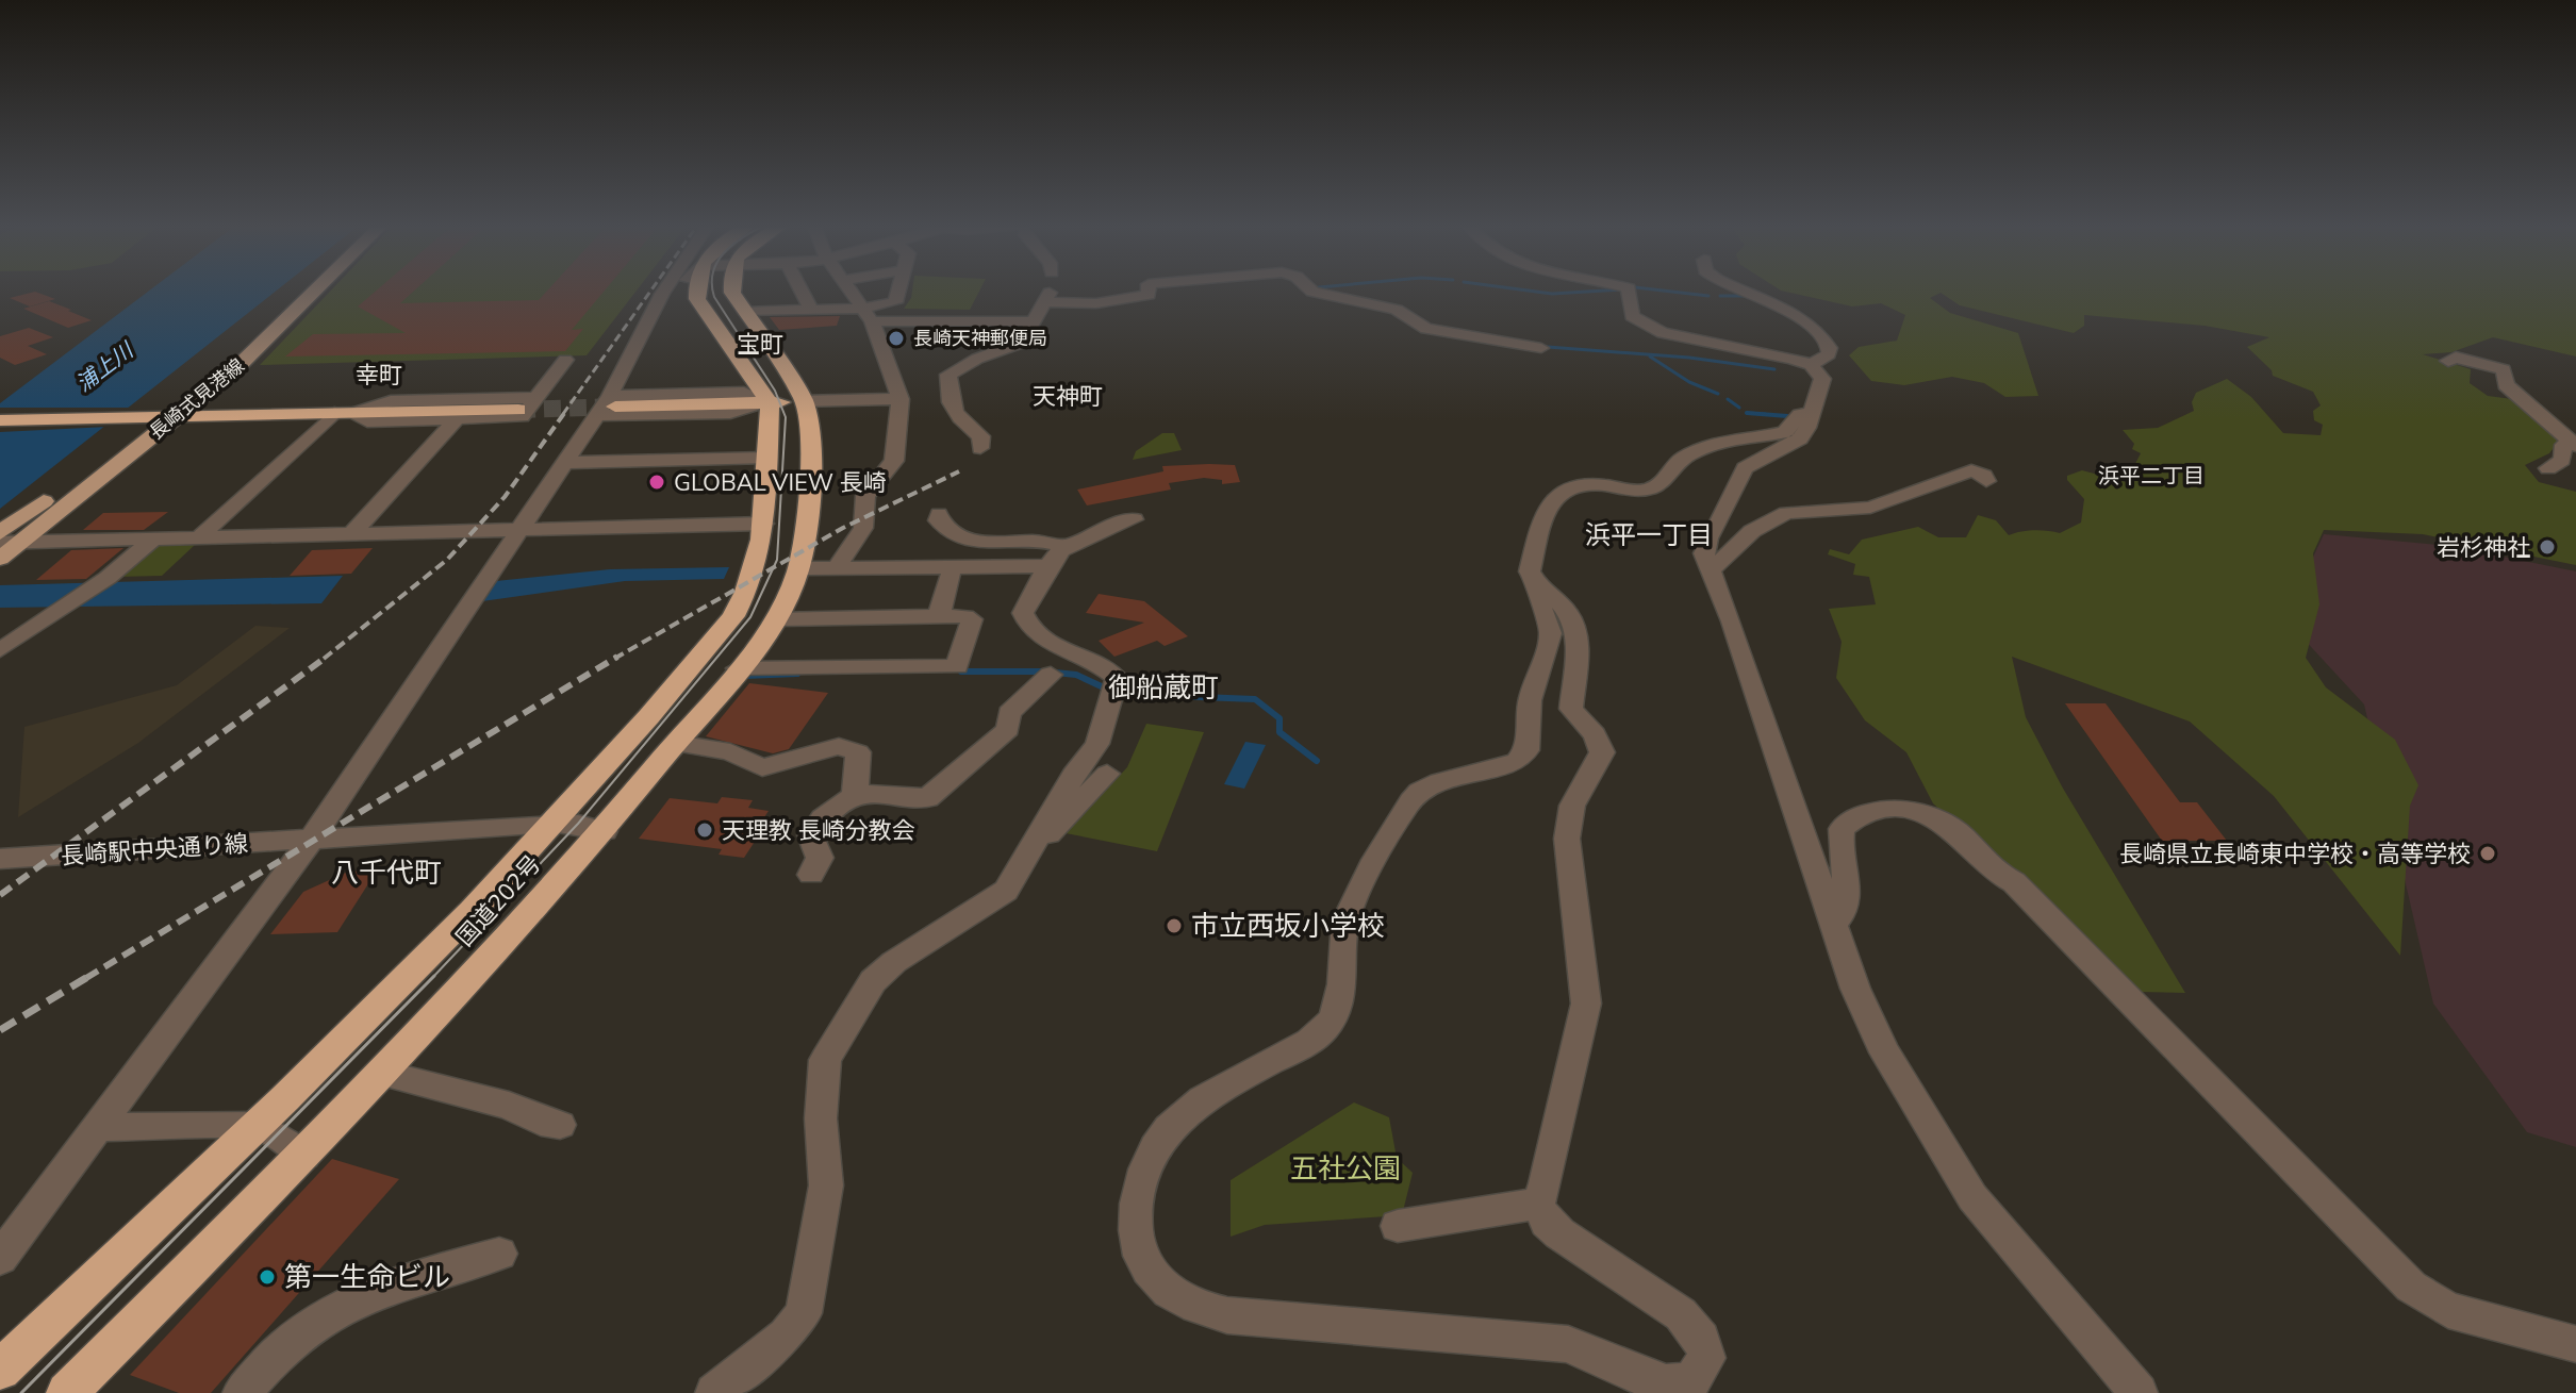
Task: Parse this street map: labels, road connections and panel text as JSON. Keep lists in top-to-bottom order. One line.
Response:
{"streets":{"highway":["国道202号"],"main road":["長崎式見港線"],"street":["長崎駅中央通り線"]},"crossings":[["長崎駅中央通り線","国道202号"]],"districts":["宝町","幸町","天神町","浜平二丁目","浜平一丁目","御船蔵町","八千代町"],"water":["浦上川"],"parks":["五社公園"],"places":["長崎天神郵便局","GLOBAL VIEW 長崎","岩杉神社","天理教 長崎分教会","長崎県立長崎東中学校・高等学校","市立西坂小学校","第一生命ビル"]}
